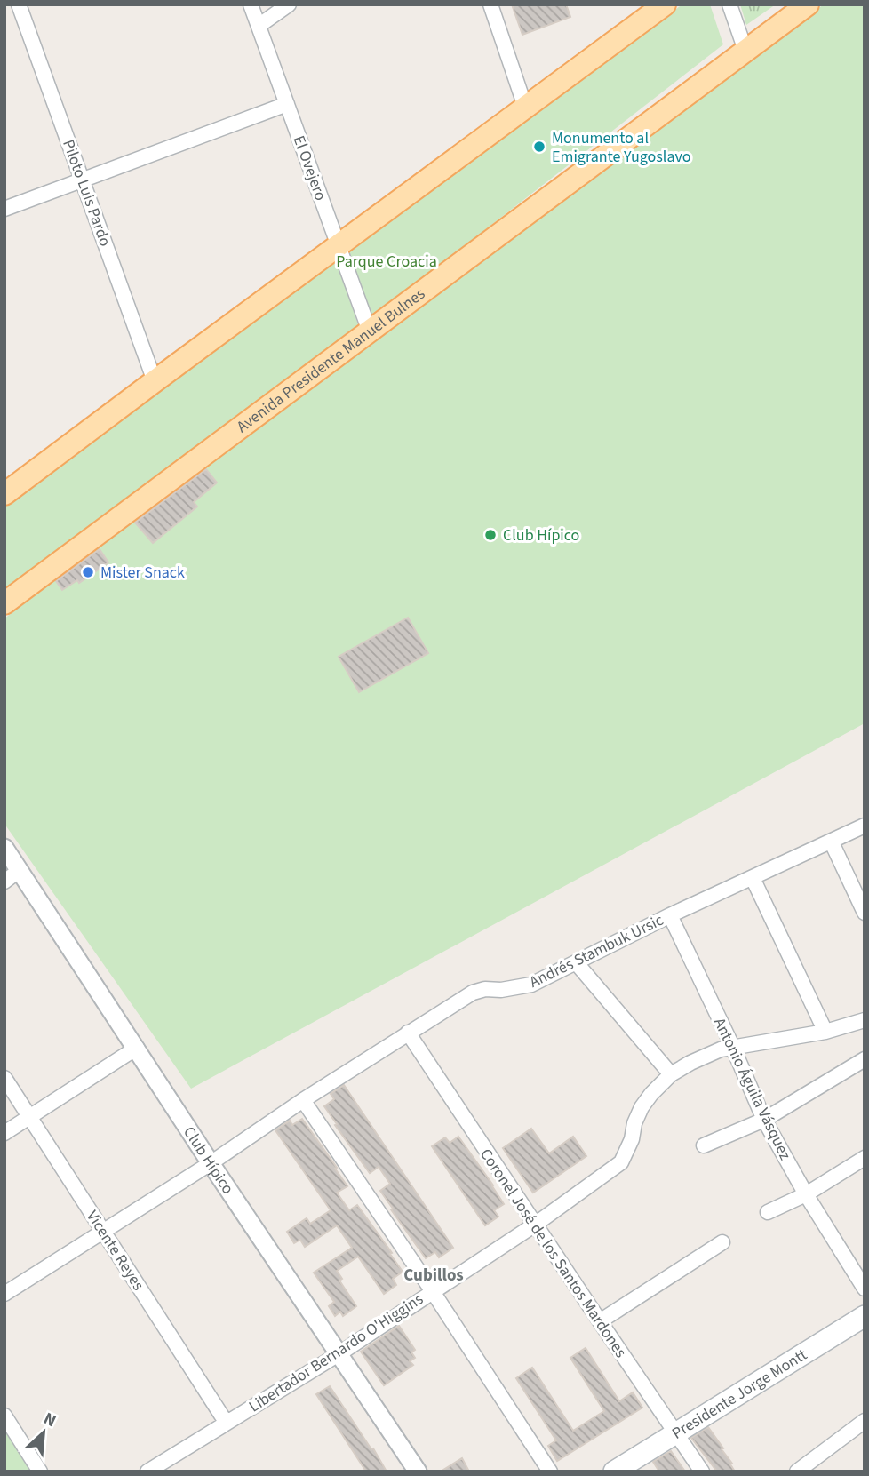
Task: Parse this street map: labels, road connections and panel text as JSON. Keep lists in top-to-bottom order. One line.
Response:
{"streets":{"main road":["Avenida Presidente Manuel Bulnes","Presidente Jorge Montt"],"street":["El Ovejero","Piloto Luis Pardo","Andrés Stambuk Ursic","Antonio Águila Vásquez","Club Hípico","Vicente Reyes","Coronel José de los Santos Mardones","Libertador Bernardo O'Higgins"]},"crossings":[["El Ovejero","Avenida Presidente Manuel Bulnes"],["Andrés Stambuk Ursic","Antonio Águila Vásquez"],["Andrés Stambuk Ursic","Club Hípico"],["Andrés Stambuk Ursic","Vicente Reyes"],["Andrés Stambuk Ursic","Coronel José de los Santos Mardones"],["Antonio Águila Vásquez","Libertador Bernardo O'Higgins"],["Club Hípico","Libertador Bernardo O'Higgins"],["Vicente Reyes","Libertador Bernardo O'Higgins"],["Coronel José de los Santos Mardones","Libertador Bernardo O'Higgins"],["Coronel José de los Santos Mardones","Presidente Jorge Montt"]],"districts":["Cubillos"],"parks":["Parque Croacia"],"places":["Monumento al Emigrante Yugoslavo","Club Hípico","Mister Snack"],"north":"top right"}
